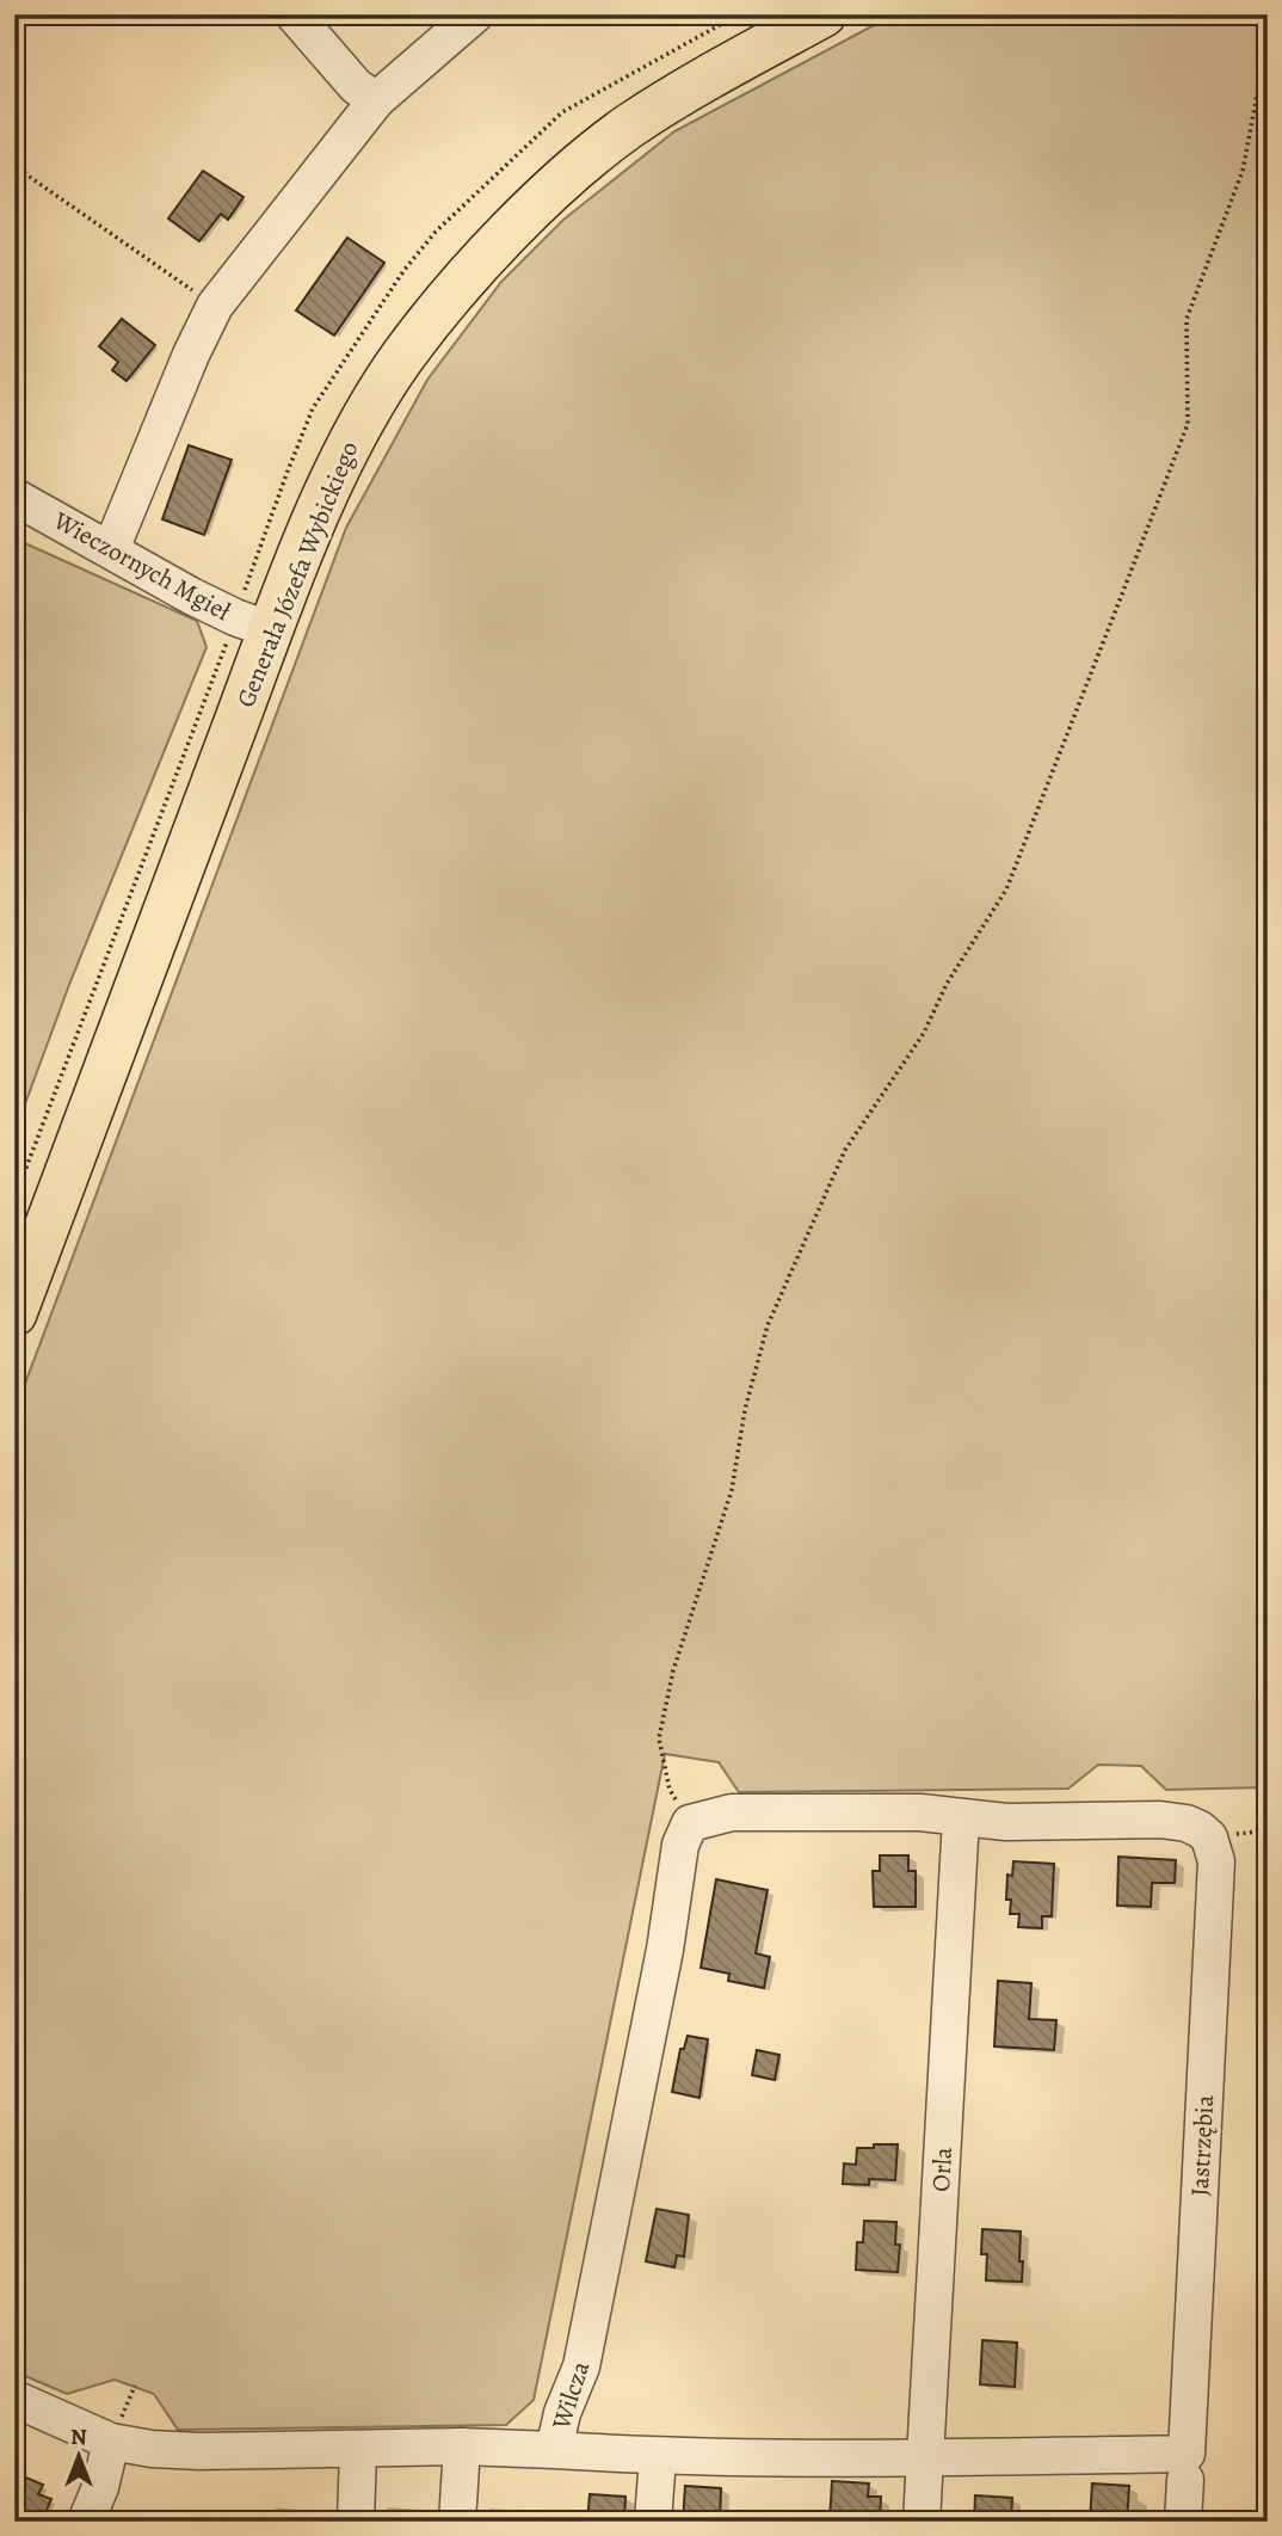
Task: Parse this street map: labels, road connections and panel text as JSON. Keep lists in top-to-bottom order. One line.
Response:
{"streets":{"main road":["Generała Józefa Wybickiego"],"street":["Wieczornych Mgieł","Jastrzębia","Orla","Wilcza"]},"crossings":[["Wieczornych Mgieł","Generała Józefa Wybickiego"],["Jastrzębia","Orla"]],"north":"top"}
